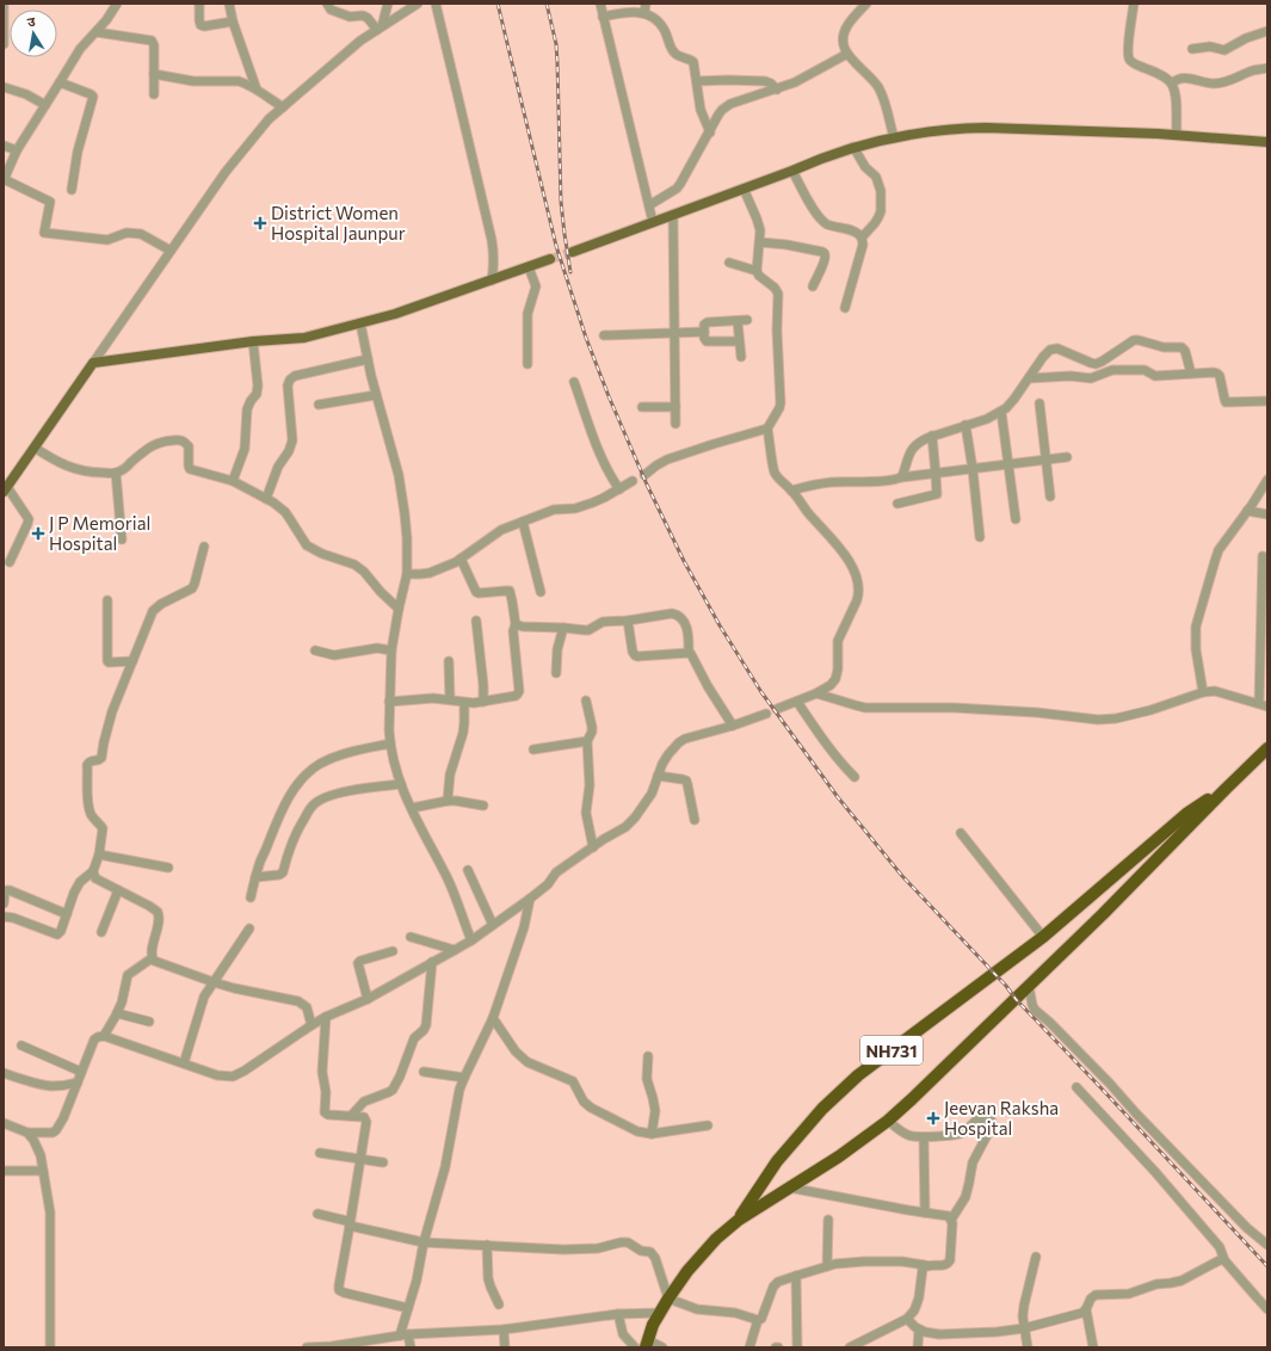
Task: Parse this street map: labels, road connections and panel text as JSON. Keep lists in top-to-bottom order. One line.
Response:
{"streets":{"highway":["NH731"]},"places":{"health":["District Women Hospital Jaunpur","J P Memorial Hospital","Jeevan Raksha Hospital"]},"north":"top"}
